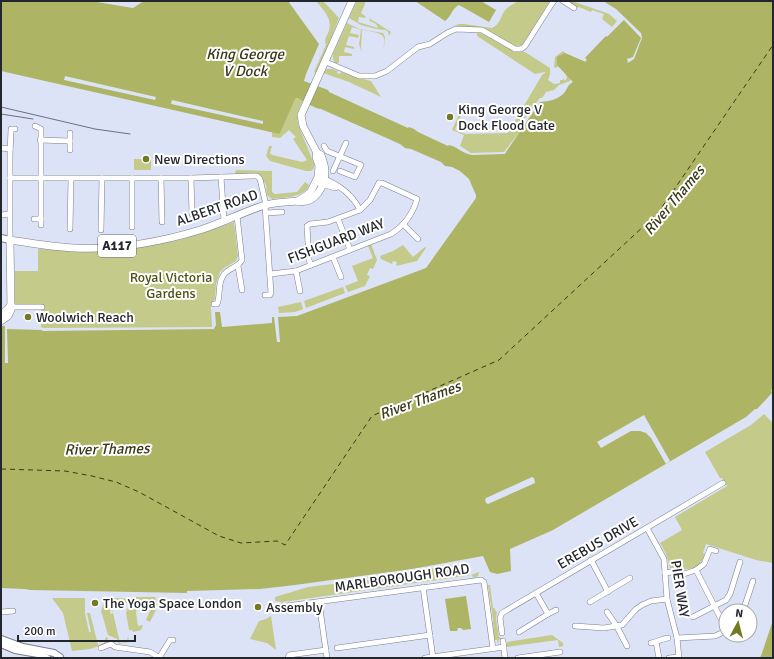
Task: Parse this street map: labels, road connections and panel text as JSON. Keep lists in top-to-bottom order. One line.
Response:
{"streets":{"highway":["ALBERT ROAD","A117"],"street":["FISHGUARD WAY","EREBUS DRIVE","MARLBOROUGH ROAD","PIER WAY"]},"crossings":[["ALBERT ROAD","FISHGUARD WAY"],["EREBUS DRIVE","PIER WAY"]],"water":["King George V Dock","River Thames"],"parks":["Royal Victoria Gardens"],"places":["King George V Dock Flood Gate","New Directions","Woolwich Reach","The Yoga Space London","Assembly"],"scale_bar":"200 m","north":"top"}
